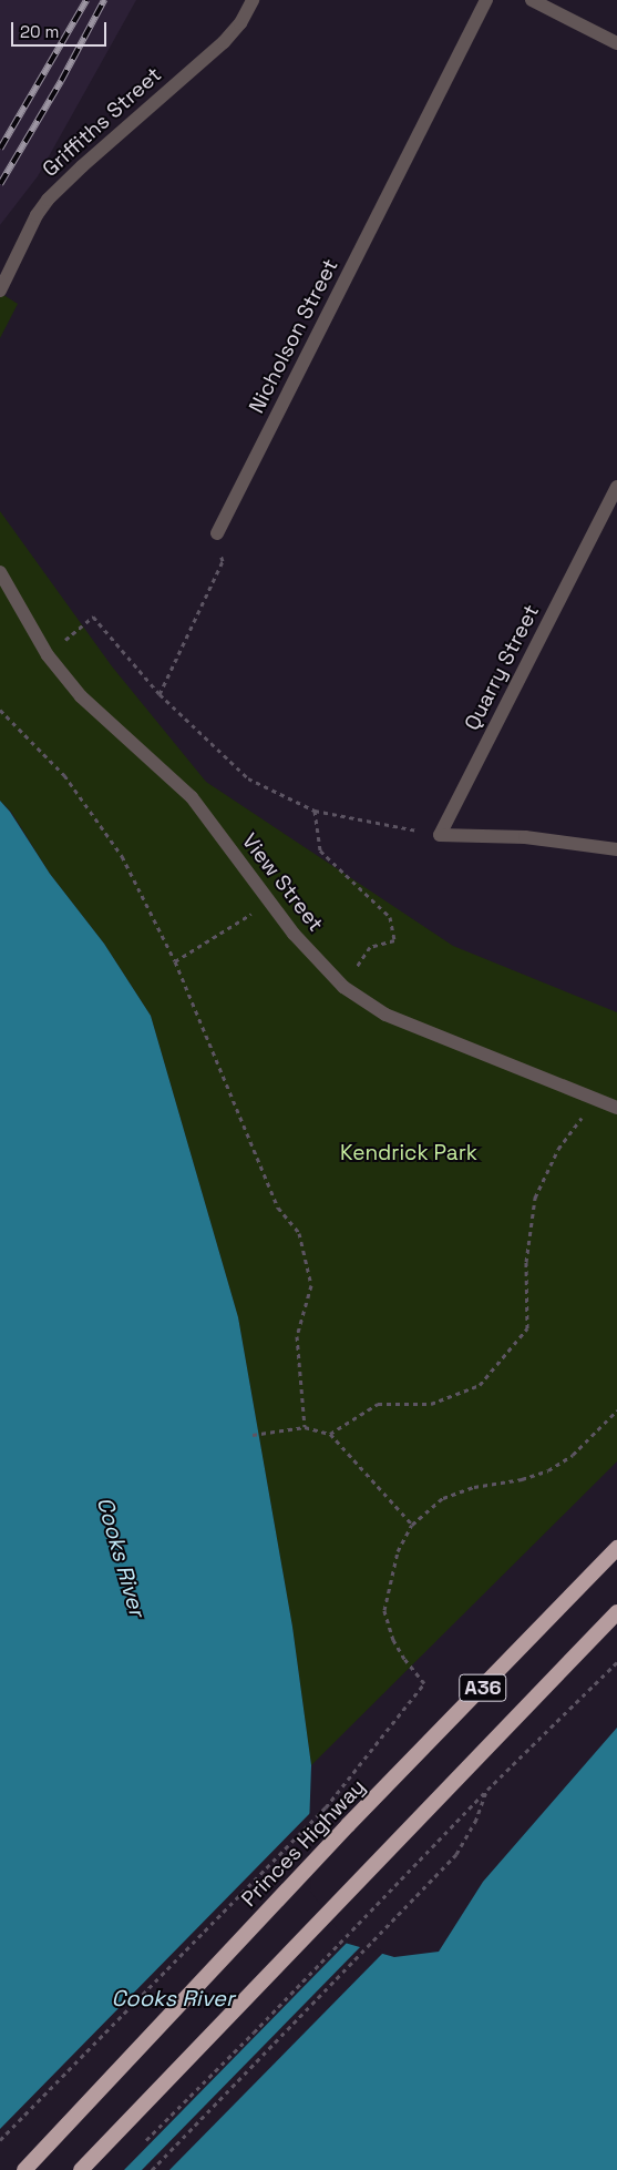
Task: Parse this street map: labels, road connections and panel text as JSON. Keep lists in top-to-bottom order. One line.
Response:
{"streets":{"highway":["A36","Princes Highway"],"street":["Griffiths Street","Nicholson Street","Quarry Street","View Street"]},"water":["Cooks River"],"parks":["Kendrick Park"],"scale_bar":"20 m"}
